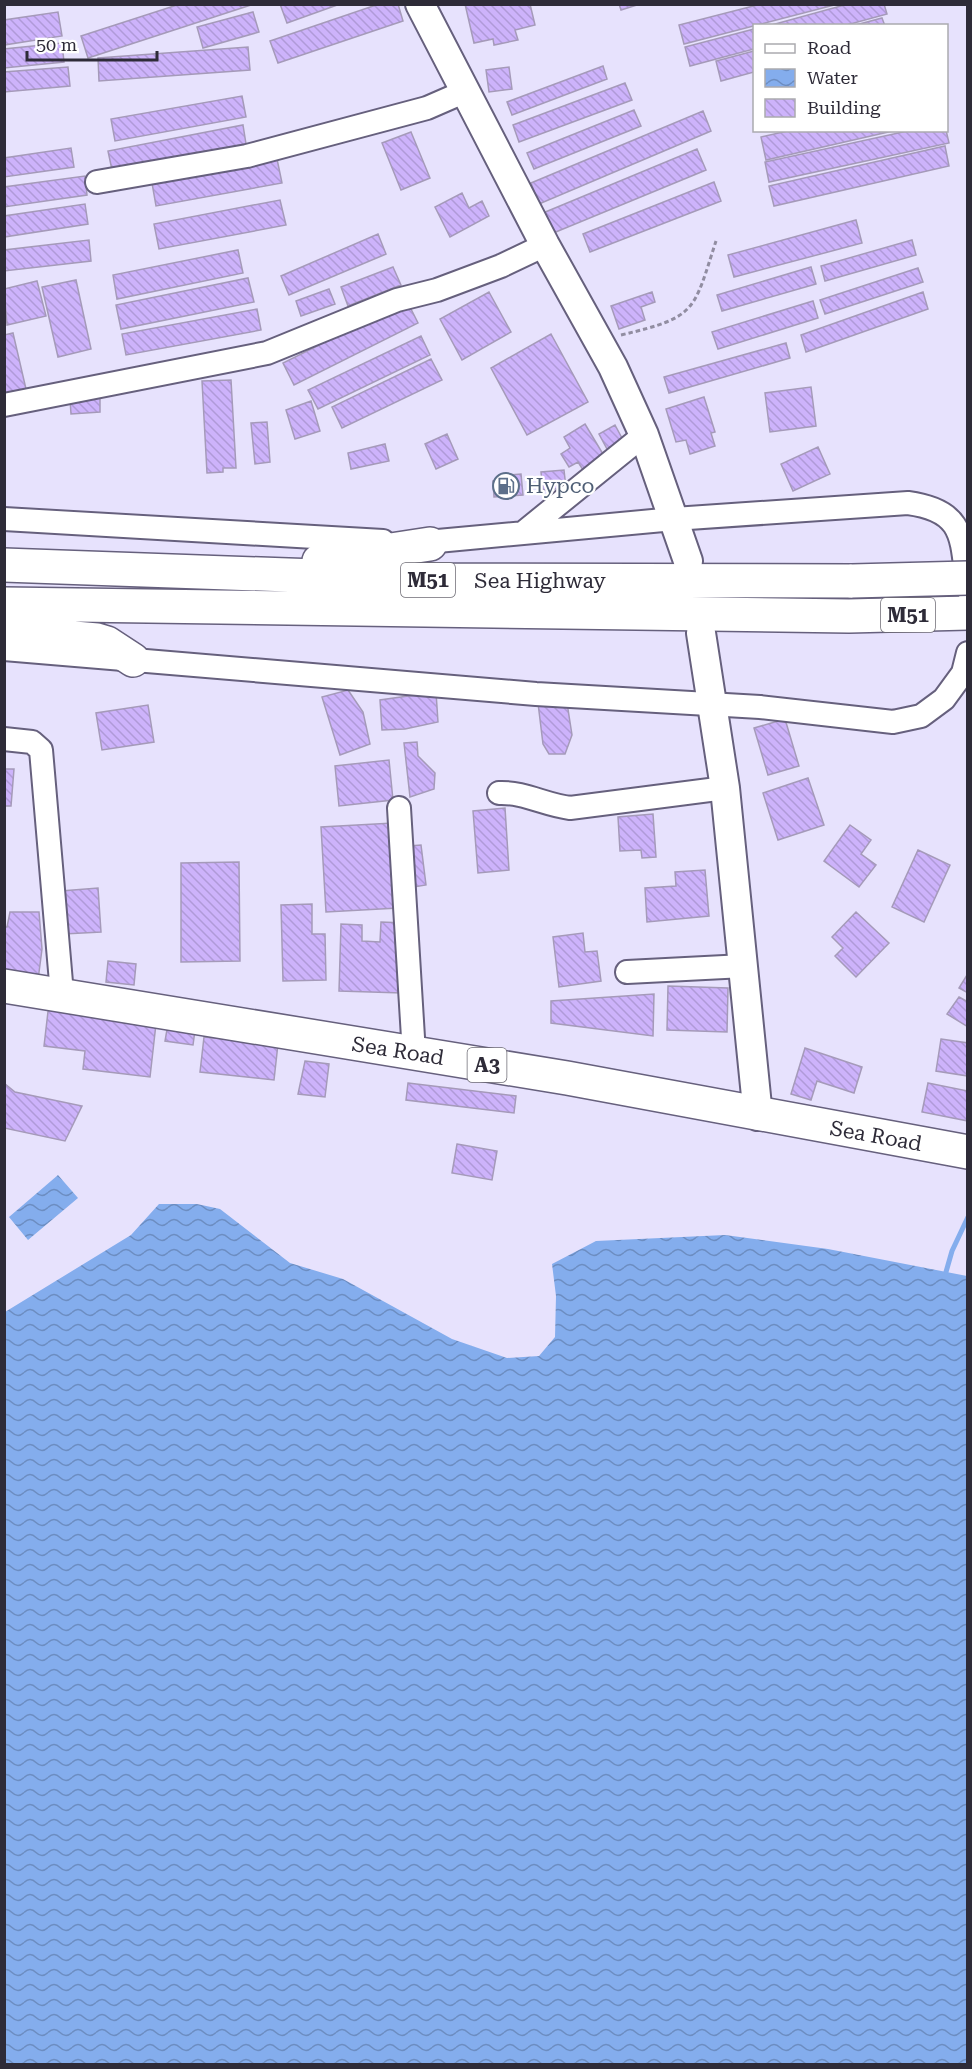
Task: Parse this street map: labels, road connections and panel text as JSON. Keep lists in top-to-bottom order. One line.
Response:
{"streets":{"highway":["M51","Sea Highway","Sea Road","A3"]},"places":{"fuel station":["Hypco"]},"legend":["Road","Water","Building"],"scale_bar":"50 m"}
